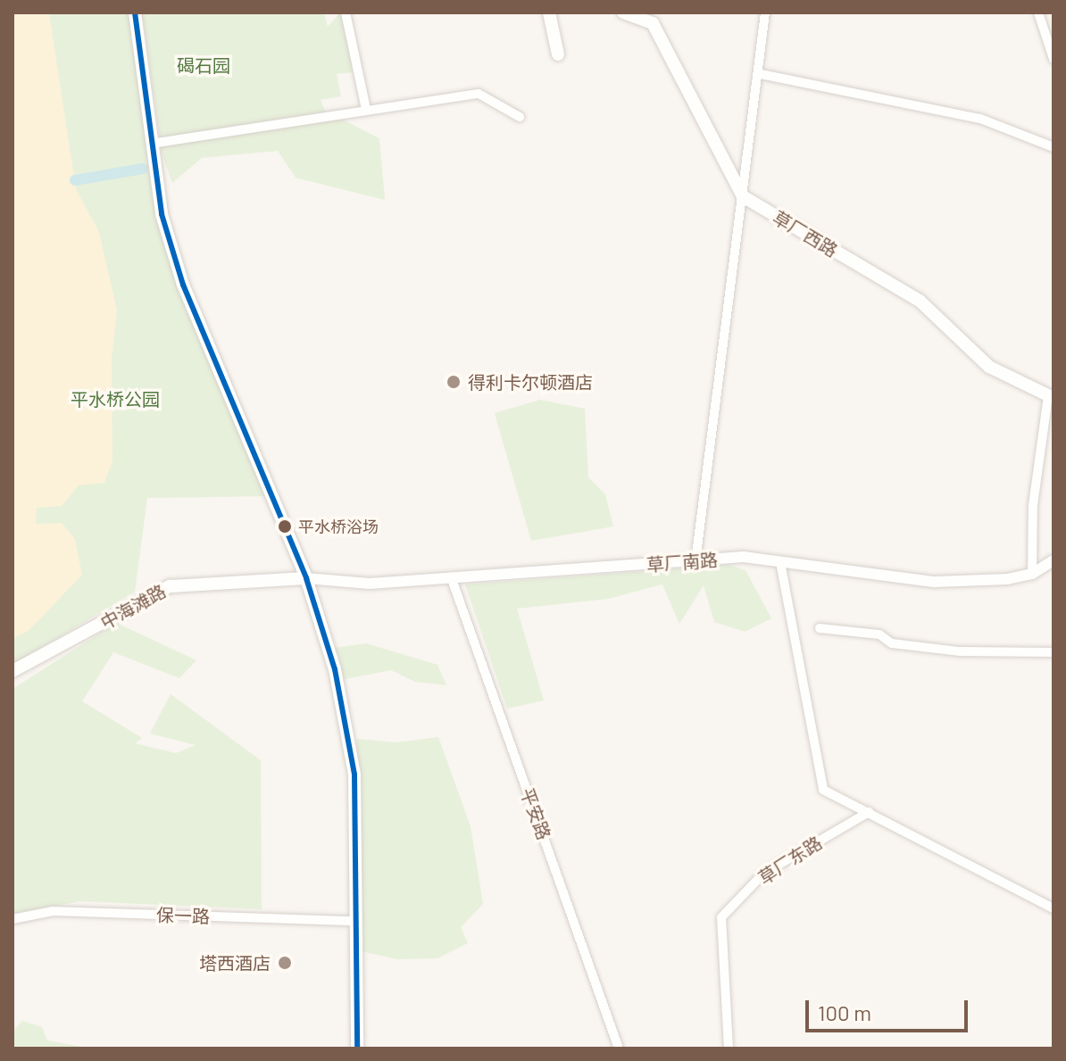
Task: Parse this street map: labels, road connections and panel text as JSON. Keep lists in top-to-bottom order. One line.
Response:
{"streets":{"main road":["草厂西路","中海滩路"],"street":["草厂南路","平安路","草厂东路","保一路"]},"crossings":[["草厂南路","中海滩路"],["草厂南路","平安路"]],"parks":["碣石园","平水桥公园"],"places":["得利卡尔顿酒店","平水桥浴场","塔西酒店"],"scale_bar":"100 m"}
